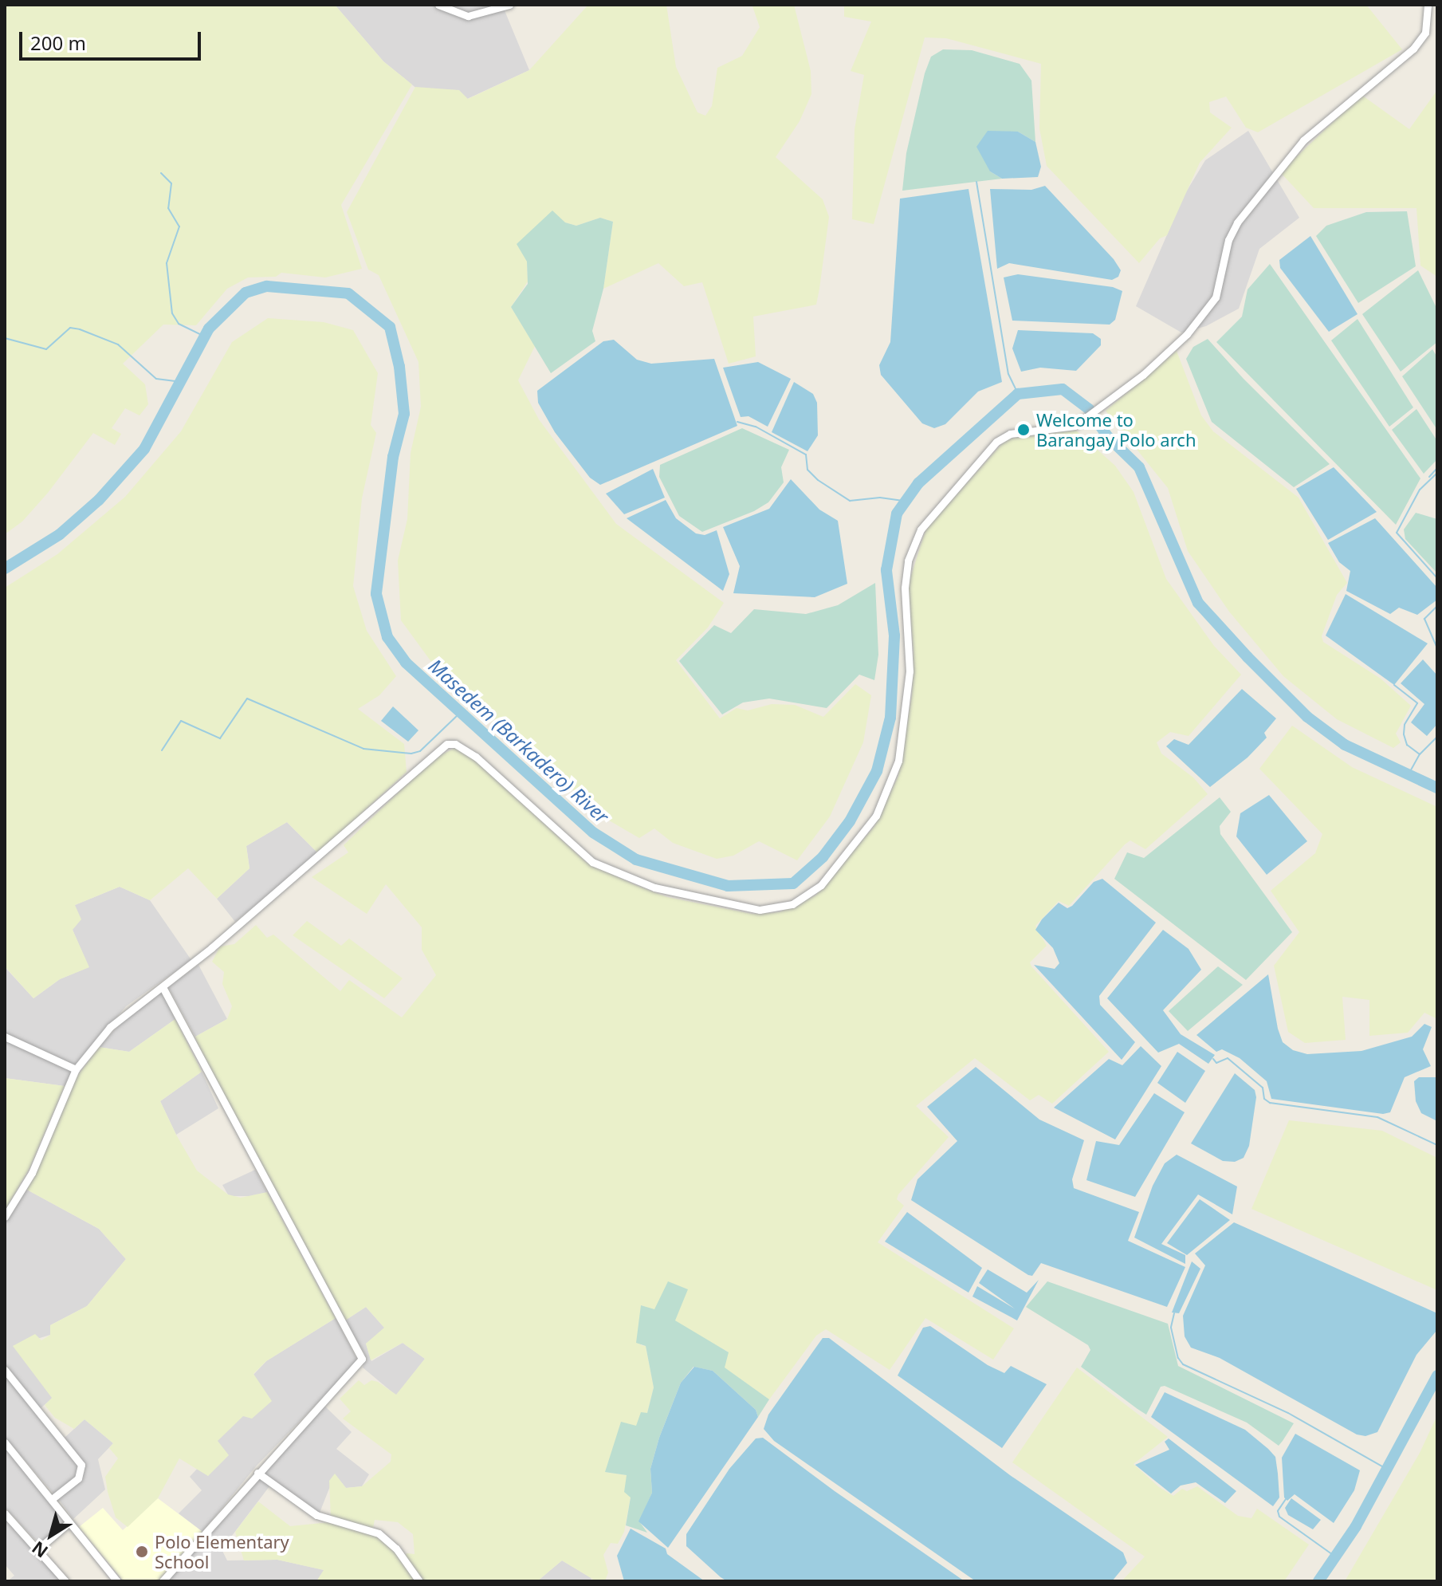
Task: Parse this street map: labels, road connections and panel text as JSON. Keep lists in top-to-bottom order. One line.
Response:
{"water":["Masedem (Barkadero) River"],"places":["Welcome to Barangay Polo arch","Polo Elementary School"],"scale_bar":"200 m","north":"bottom left"}
